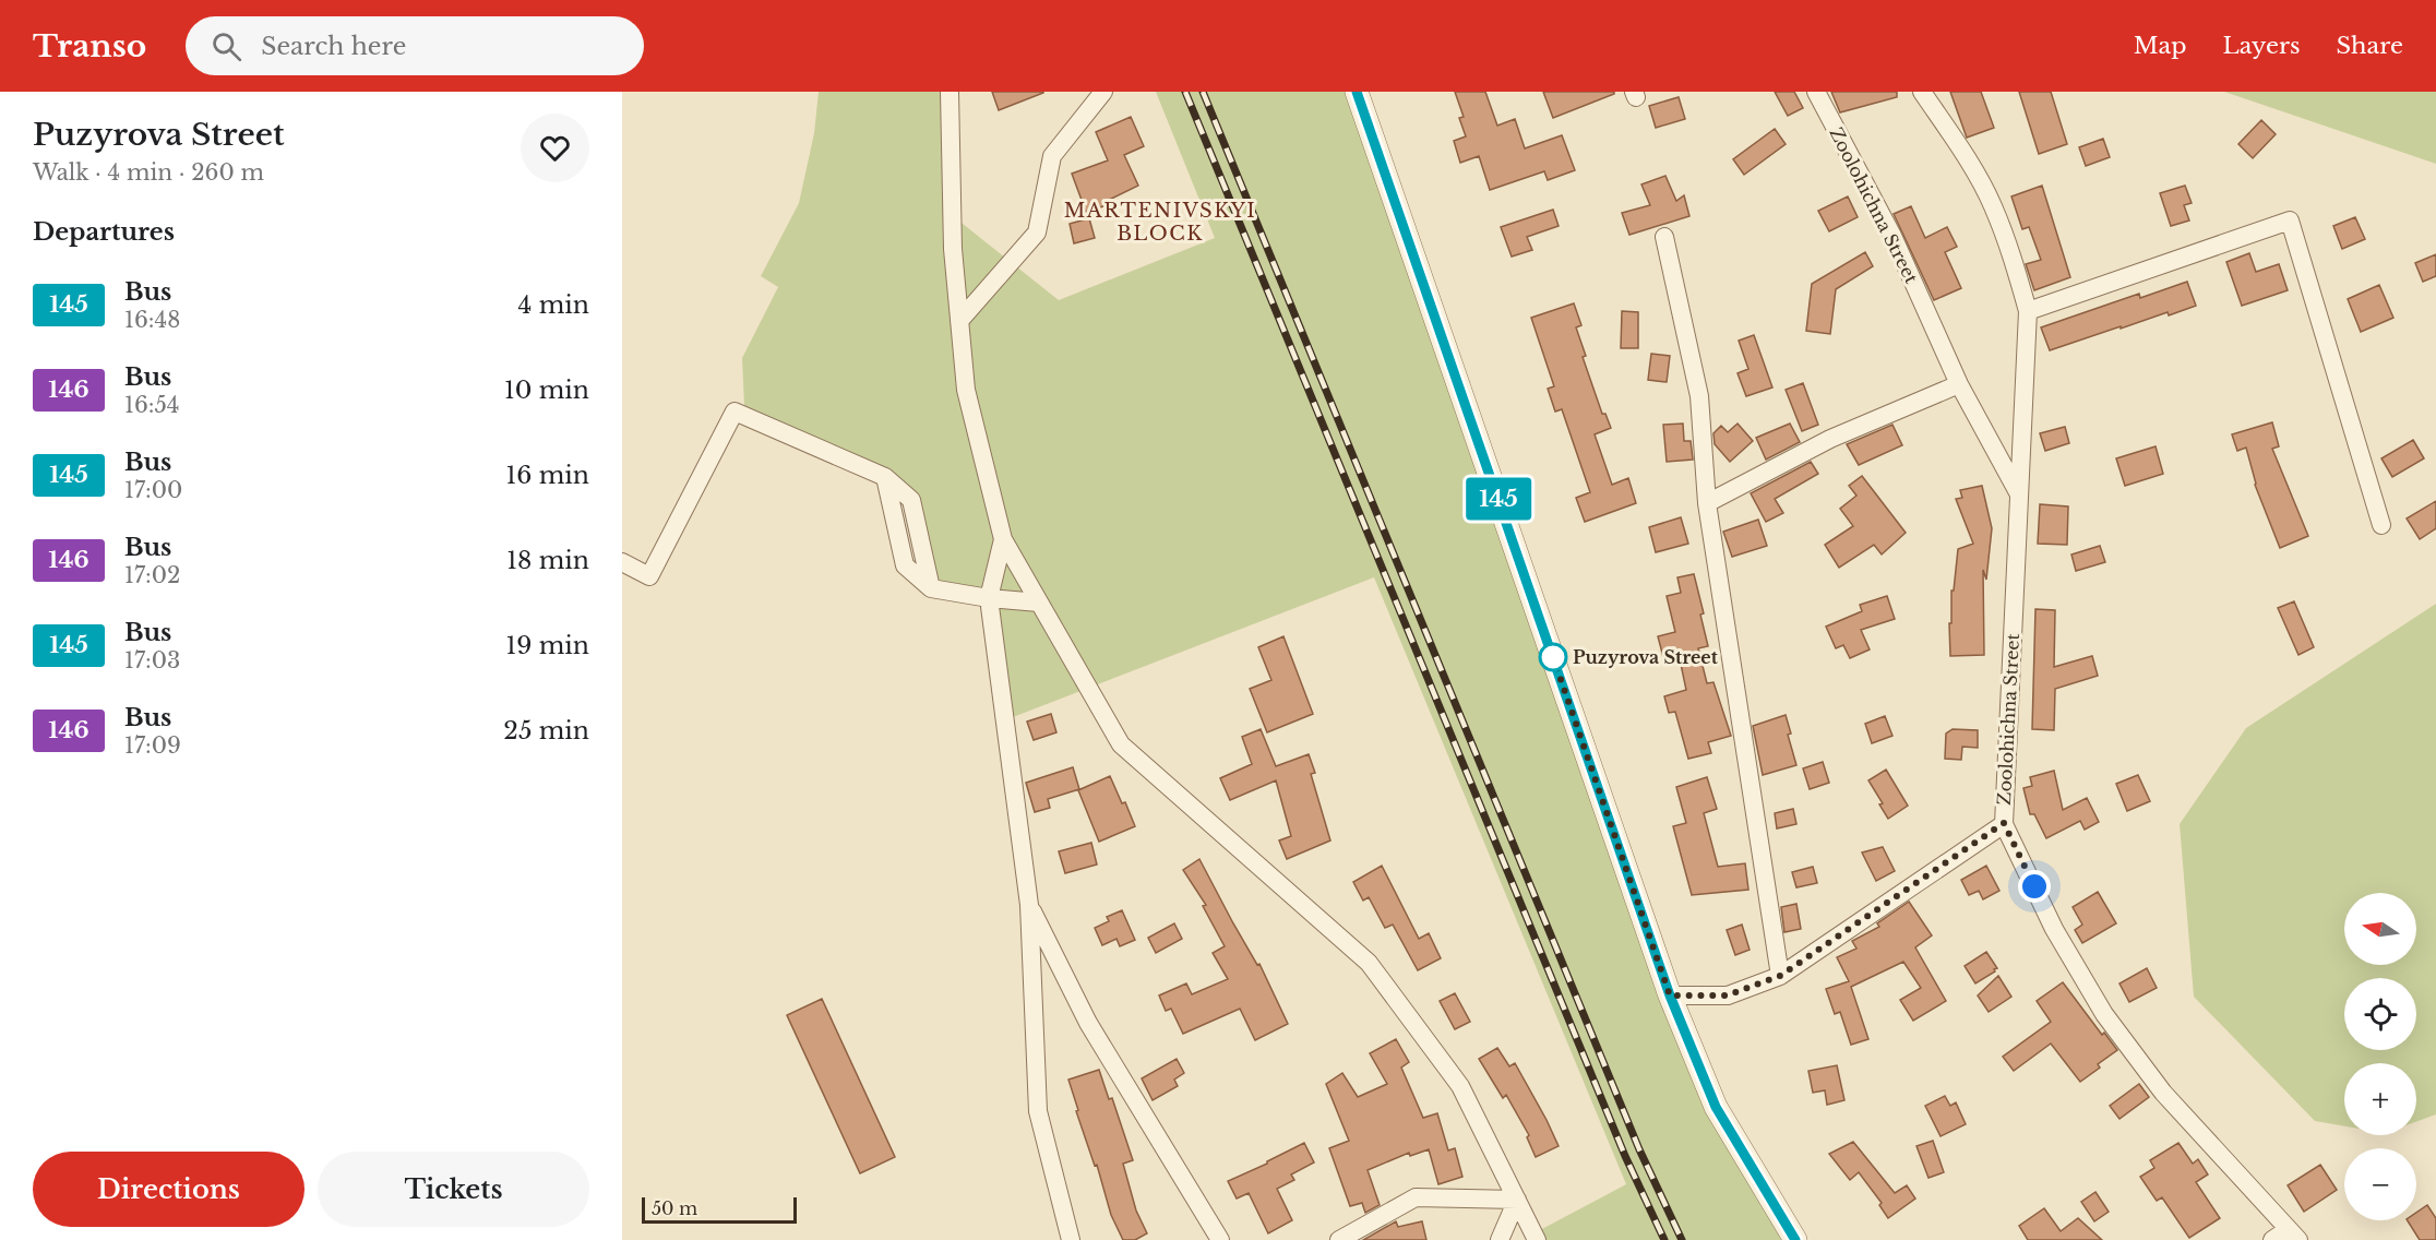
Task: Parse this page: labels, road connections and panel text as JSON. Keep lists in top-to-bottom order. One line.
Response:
{"streets":{"street":["Zoolohichna Street"]},"districts":["MARTENIVSKYI BLOCK"],"places":["Puzyrova Street"],"lines":["bus line 145"],"scale_bar":"50 m","north":"left","page":{"header":"Transo","search":"Search here","nav":["Map","Layers","Share"],"heading":[["Puzyrova Street","Walk · 4 min · 260 m"],"Departures"],"on_map":"145","list":[{"mark":"145","name":"Bus","note":"16:48","value":"4 min"},{"mark":"146","name":"Bus","note":"16:54","value":"10 min"},{"mark":"145","name":"Bus","note":"17:00","value":"16 min"},{"mark":"146","name":"Bus","note":"17:02","value":"18 min"},{"mark":"145","name":"Bus","note":"17:03","value":"19 min"},{"mark":"146","name":"Bus","note":"17:09","value":"25 min"}],"map_buttons":["+","−"],"buttons":["Directions","Tickets"],"scale":"50 m"}}
